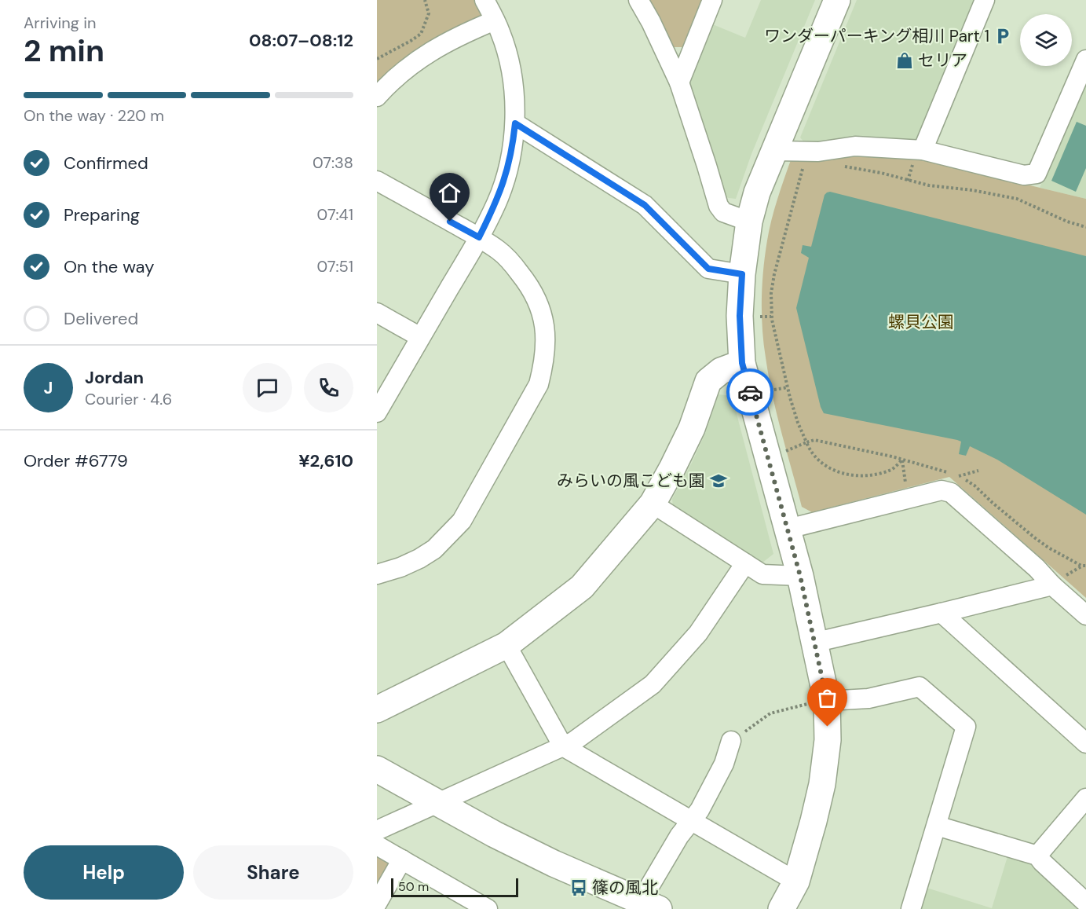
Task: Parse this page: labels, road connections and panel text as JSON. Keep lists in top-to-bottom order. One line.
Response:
{"parks":["螺貝公園"],"places":{"parking":["ワンダーパーキング相川 Part 1"],"shop":["セリア"],"school or university":["みらいの風こども園"],"bus stop":["篠の風北"]},"scale_bar":"50 m","page":{"heading":["2 min","Arriving in","08:07–08:12"],"panel":["Jordan","Courier · 4.6","Order #6779","¥2,610"],"bar":"On the way · 220 m","list":[["Confirmed","07:38"],["Preparing","07:41"],["On the way","07:51"],"Delivered"],"round":"J","buttons":["Help","Share"],"scale":"50 m"}}
